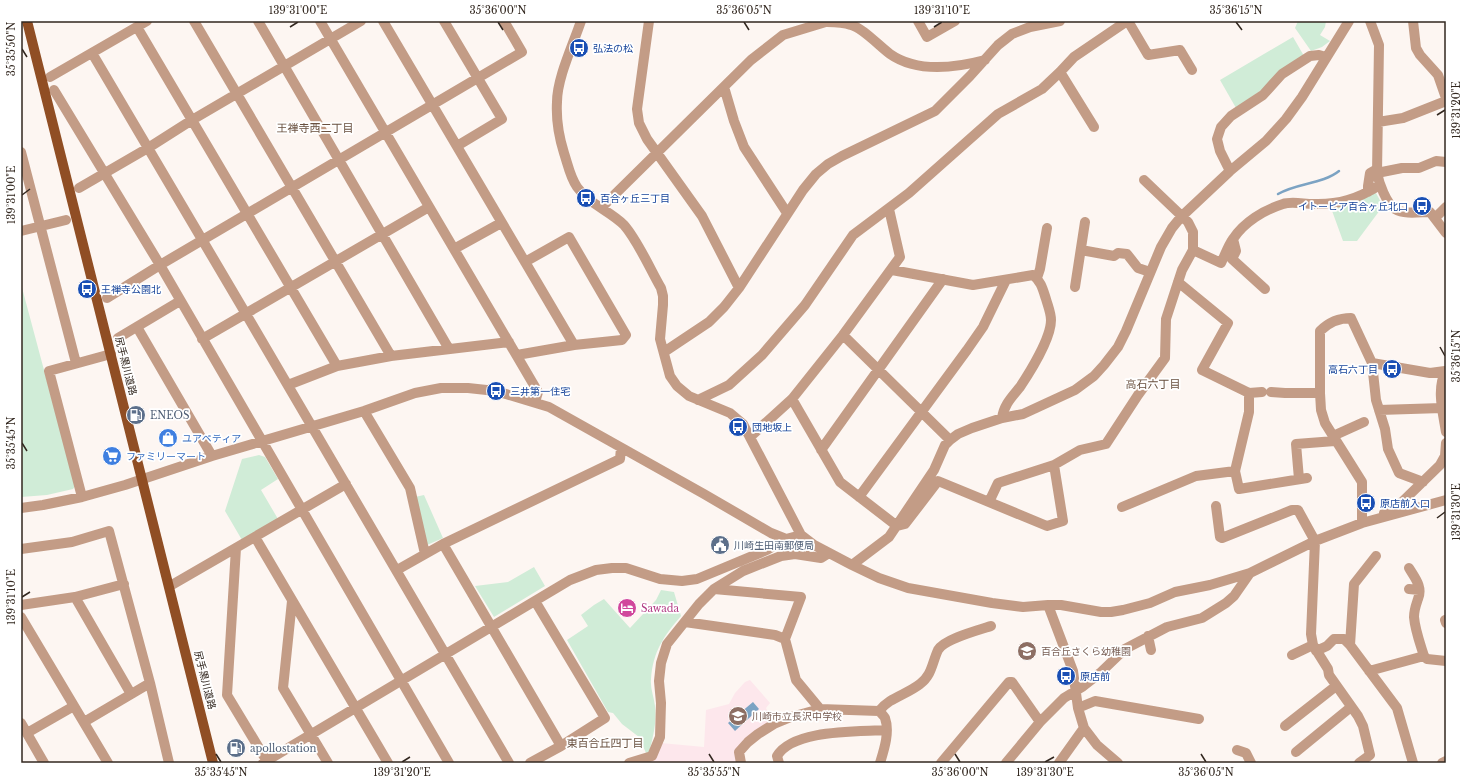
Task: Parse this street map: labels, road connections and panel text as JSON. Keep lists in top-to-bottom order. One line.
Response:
{"streets":{"main road":["尻手黒川道路"]},"districts":["王禅寺西二丁目","高石六丁目","東百合丘四丁目"],"places":{"bus stop":["弘法の松","百合ヶ丘三丁目","イトーピア百合ヶ丘北口","王禅寺公園北","高石六丁目","三井第一住宅","団地坂上","原店前入口","原店前"],"fuel station":["ENEOS","apollostation"],"shop":["ユアペティア"],"supermarket":["ファミリーマート"],"public building":["川崎生田南郵便局"],"hotel":["Sawada"],"school or university":["百合丘さくら幼稚園","川崎市立長沢中学校"]},"coordinates":["139°31'00\"E","35°36'00\"N","35°36'05\"N","139°31'10\"E","35°36'15\"N","35°35'50\"N","139°31'20\"E","35°35'45\"N","139°31'30\"E","35°35'55\"N"]}
